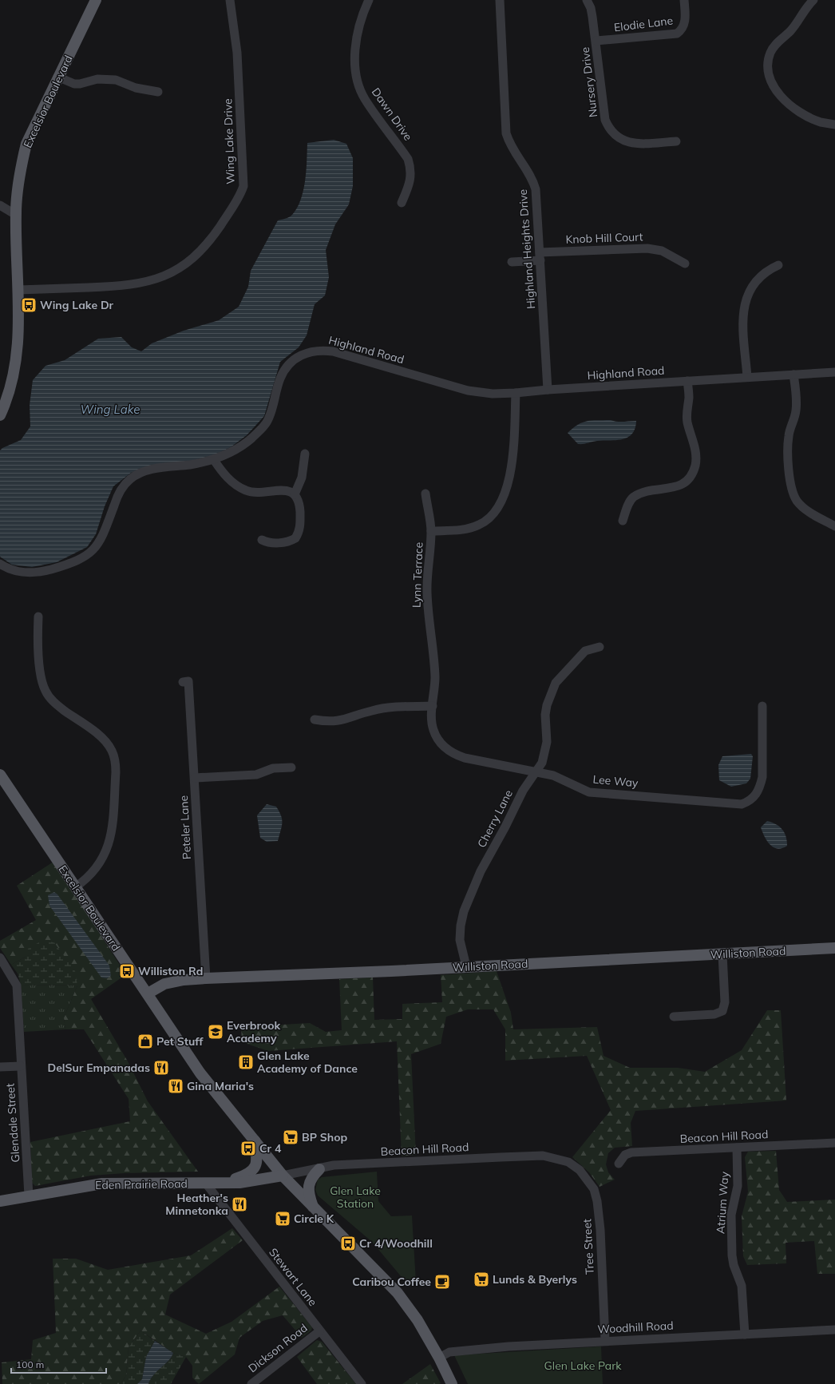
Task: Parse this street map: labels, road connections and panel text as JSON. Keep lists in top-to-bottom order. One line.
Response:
{"streets":{"main road":["Excelsior Boulevard","Williston Road","Eden Prairie Road"],"street":["Elodie Lane","Nursery Drive","Dawn Drive","Wing Lake Drive","Knob Hill Court","Highland Heights Drive","Highland Road","Lynn Terrace","Lee Way","Cherry Lane","Peteler Lane","Glendale Street","Beacon Hill Road","Atrium Way","Tree Street","Stewart Lane","Woodhill Road","Dickson Road"]},"crossings":[["Elodie Lane","Nursery Drive"],["Excelsior Boulevard","Wing Lake Drive"],["Excelsior Boulevard","Williston Road"],["Excelsior Boulevard","Beacon Hill Road"],["Excelsior Boulevard","Eden Prairie Road"],["Excelsior Boulevard","Woodhill Road"],["Knob Hill Court","Highland Heights Drive"],["Highland Heights Drive","Highland Road"],["Lynn Terrace","Lee Way"],["Lee Way","Cherry Lane"],["Cherry Lane","Williston Road"],["Peteler Lane","Williston Road"],["Glendale Street","Eden Prairie Road"],["Beacon Hill Road","Eden Prairie Road"],["Beacon Hill Road","Atrium Way"],["Beacon Hill Road","Tree Street"],["Eden Prairie Road","Stewart Lane"],["Atrium Way","Woodhill Road"],["Tree Street","Woodhill Road"],["Stewart Lane","Dickson Road"]],"water":["Wing Lake"],"parks":["Glen Lake Station","Glen Lake Park"],"places":{"bus stop":["Wing Lake Dr","Williston Rd","Cr 4","Cr 4/Woodhill"],"school or university":["Everbrook Academy"],"shop":["Pet Stuff"],"building":["Glen Lake Academy of Dance"],"restaurant":["DelSur Empanadas","Gina Maria's","Heather's Minnetonka"],"supermarket":["BP Shop","Circle K","Lunds & Byerlys"],"cafe":["Caribou Coffee"]},"scale_bar":"100 m"}
